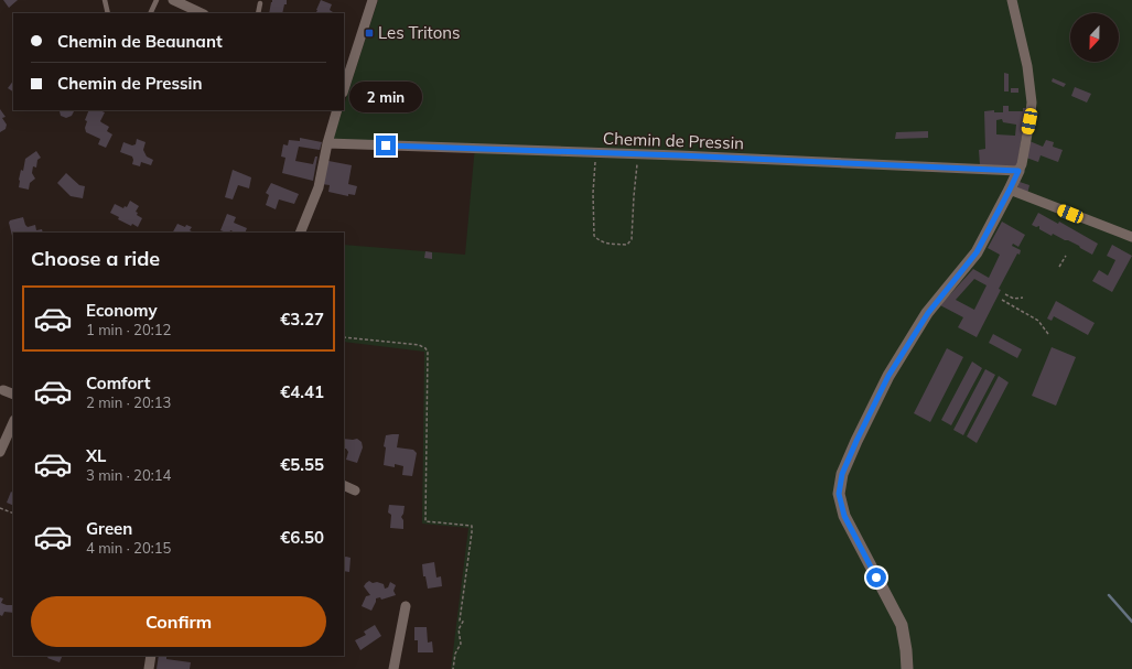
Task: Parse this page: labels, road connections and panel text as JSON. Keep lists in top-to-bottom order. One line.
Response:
{"streets":{"street":["Chemin de Pressin"]},"places":{"transit":["Les Tritons"]},"north":"bottom","page":{"banner":["Chemin de Beaunant","Chemin de Pressin"],"bubble":"2 min","heading":"Choose a ride","list":[{"name":"Economy","note":"1 min · 20:12","value":"€3.27"},{"name":"Comfort","note":"2 min · 20:13","value":"€4.41"},{"name":"XL","note":"3 min · 20:14","value":"€5.55"},{"name":"Green","note":"4 min · 20:15","value":"€6.50"}],"buttons":"Confirm"}}
